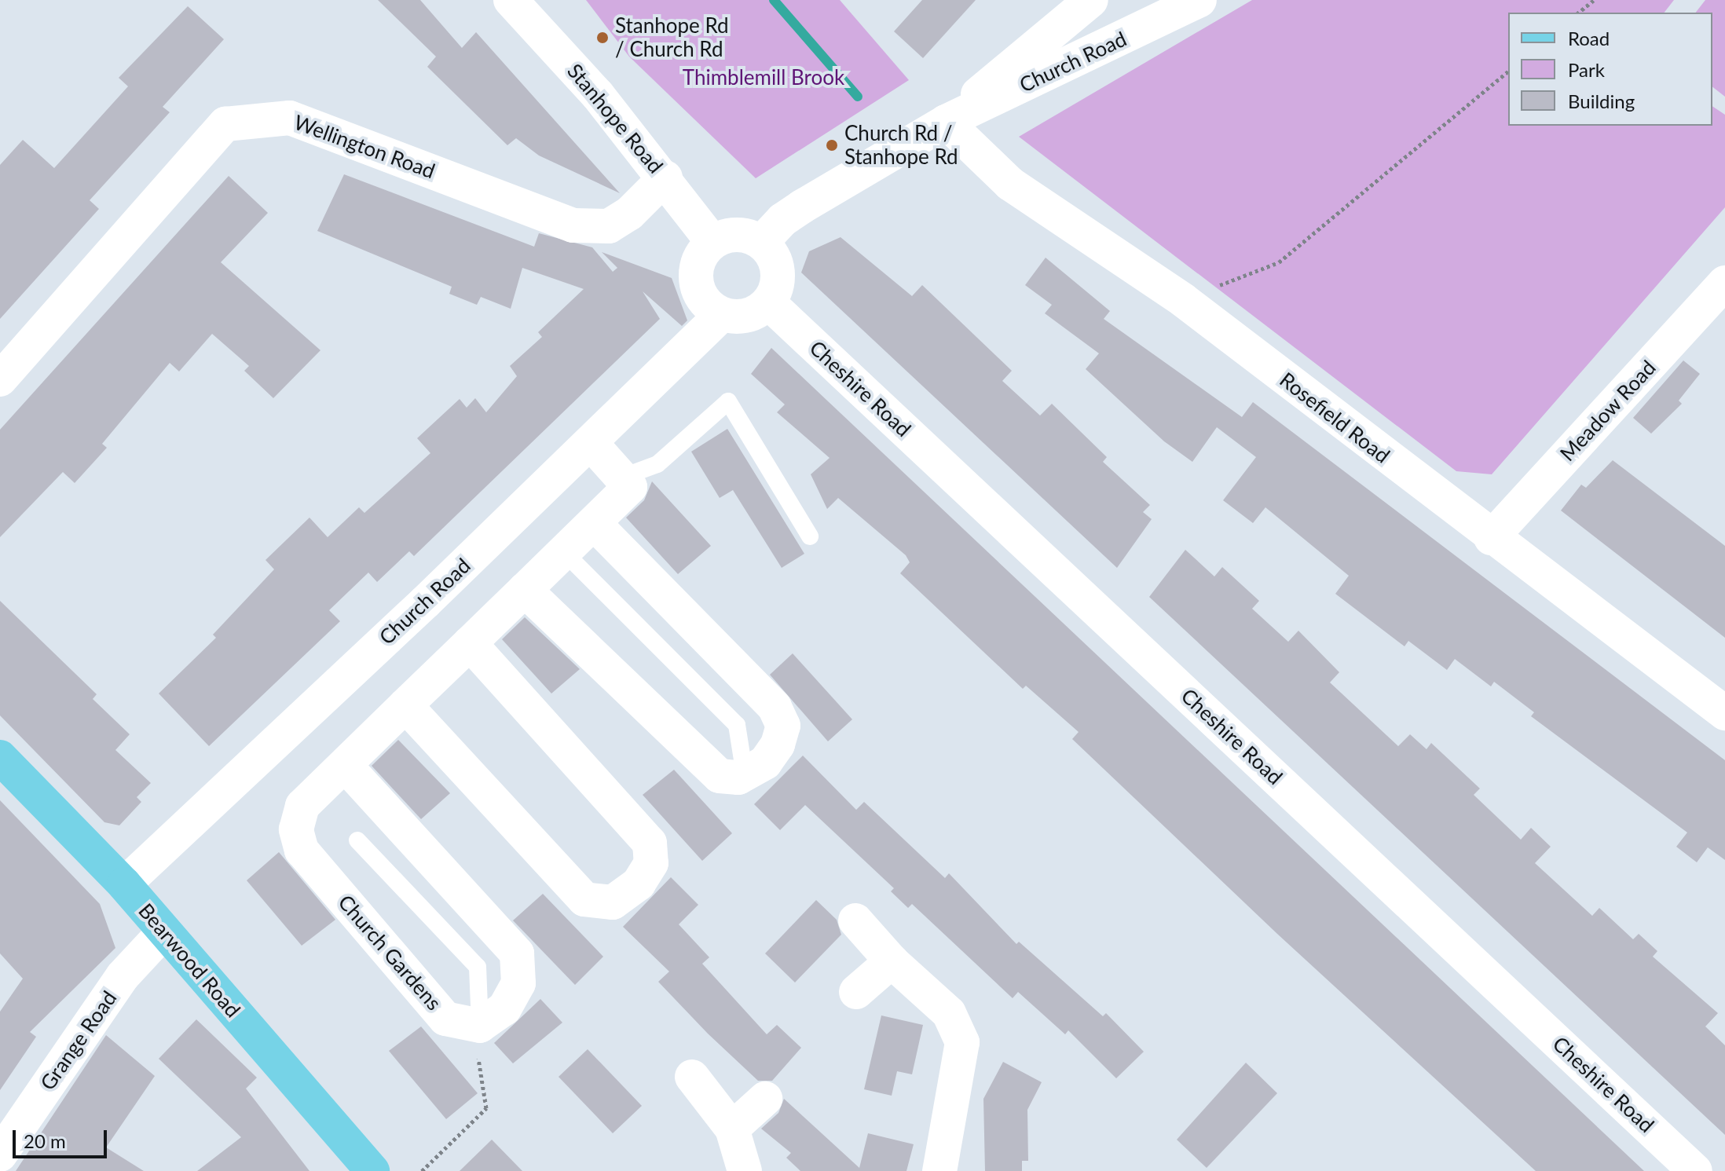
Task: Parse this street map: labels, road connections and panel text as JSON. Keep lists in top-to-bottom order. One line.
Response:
{"streets":{"main road":["Bearwood Road"],"street":["Church Road","Stanhope Road","Wellington Road","Cheshire Road","Meadow Road","Rosefield Road","Church Gardens","Grange Road"]},"crossings":[["Church Road","Stanhope Road"],["Church Road","Cheshire Road"],["Church Road","Rosefield Road"],["Church Road","Bearwood Road"],["Stanhope Road","Wellington Road"],["Stanhope Road","Cheshire Road"],["Meadow Road","Rosefield Road"],["Bearwood Road","Grange Road"]],"parks":["Thimblemill Brook"],"places":["Stanhope Rd / Church Rd","Church Rd / Stanhope Rd"],"legend":["Road","Park","Building"],"scale_bar":"20 m"}
